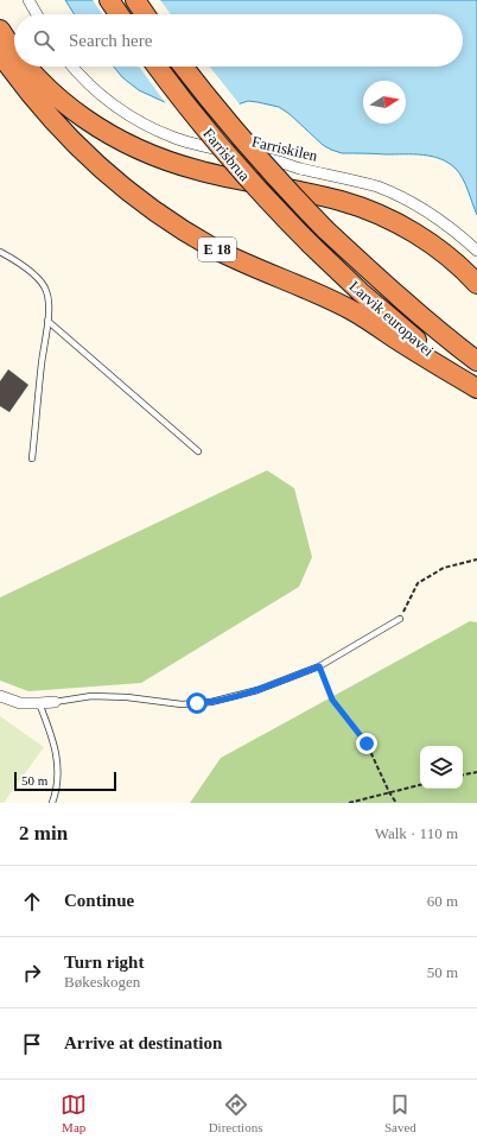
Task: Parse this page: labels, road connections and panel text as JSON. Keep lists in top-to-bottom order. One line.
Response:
{"streets":{"highway":["Farrisbrua","E 18","Larvik europavei"],"street":["Farriskilen"]},"crossings":[["Farrisbrua","Larvik europavei"],["E 18","Larvik europavei"]],"scale_bar":"50 m","north":"right","page":{"search":"Search here","scale":"50 m","heading":["2 min","Walk · 110 m"],"list":[["Continue","60 m"],["Turn right","Bøkeskogen","50 m"],"Arrive at destination"],"nav":["Map","Directions","Saved"]}}
